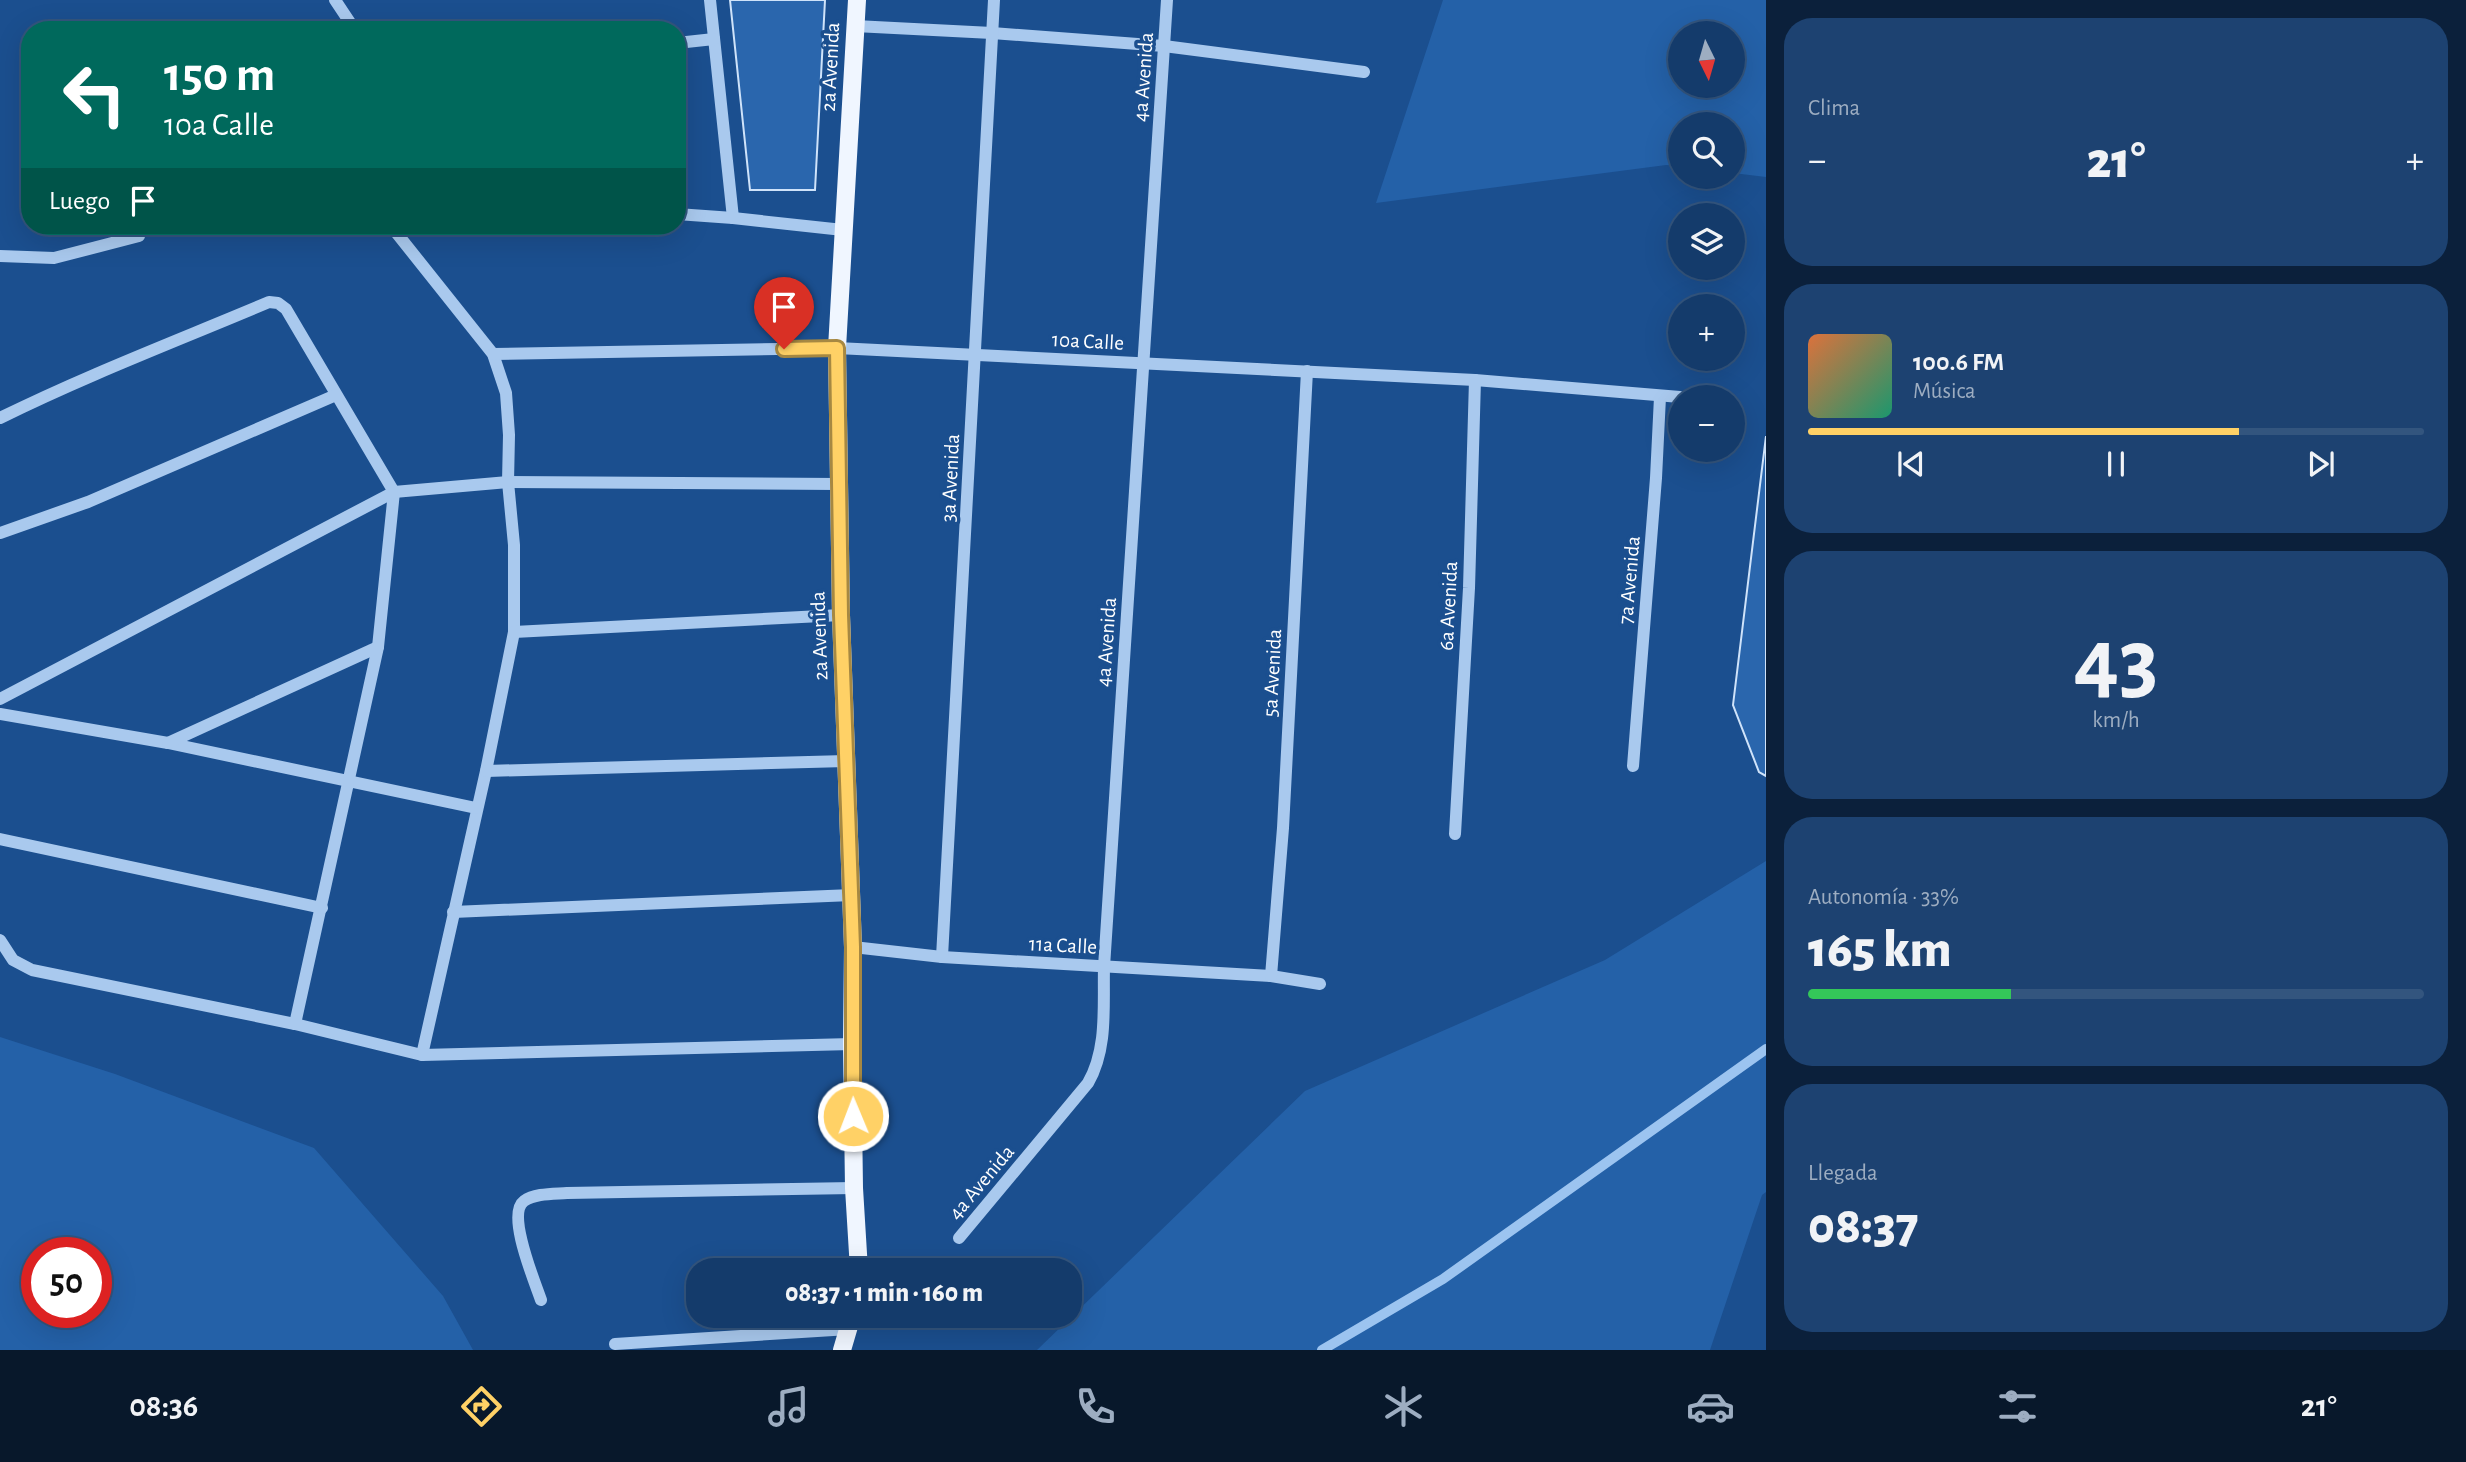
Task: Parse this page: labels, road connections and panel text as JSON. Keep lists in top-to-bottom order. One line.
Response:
{"streets":{"main road":["2a Avenida"],"street":["4a Avenida","10a Calle","3a Avenida","7a Avenida","6a Avenida","5a Avenida","11a Calle"]},"crossings":[["2a Avenida","10a Calle"],["2a Avenida","11a Calle"],["4a Avenida","10a Calle"],["4a Avenida","11a Calle"],["10a Calle","3a Avenida"],["10a Calle","7a Avenida"],["10a Calle","6a Avenida"],["10a Calle","5a Avenida"],["3a Avenida","11a Calle"],["5a Avenida","11a Calle"]],"north":"bottom","page":{"tile":["Clima",["43","km/h"],["Autonomía · 33%","165 km"],["Llegada","08:37"]],"map_buttons":["+","−"],"turn":["150 m","10a Calle"],"heat":["−","21°","+"],"then":"Luego","song":["100.6 FM","Música"],"limit":"50","trip":"08:37 · 1 min · 160 m","tabs":["08:36","21°"]}}
